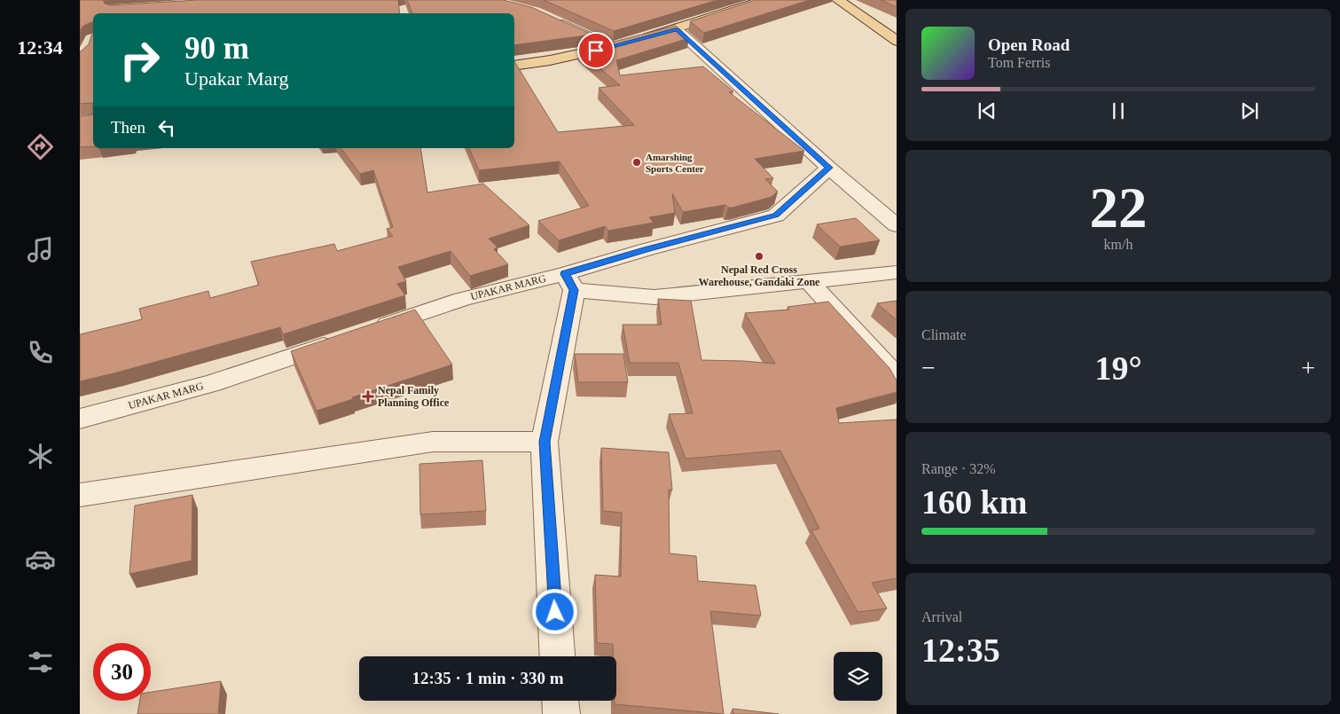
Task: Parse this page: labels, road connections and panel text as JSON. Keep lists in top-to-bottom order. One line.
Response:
{"streets":{"street":["UPAKAR MARG"]},"places":{"other":["Amarshing Sports Center","Nepal Red Cross Warehouse, Gandaki Zone"],"health":["Nepal Family Planning Office"]},"page":{"tabs":"12:34","turn":["90 m","Upakar Marg"],"song":["Open Road","Tom Ferris"],"then":"Then","tile":[["22","km/h"],"Climate",["Range · 32%","160 km"],["Arrival","12:35"]],"heat":["−","19°","+"],"limit":"30","trip":"12:35 · 1 min · 330 m"}}
